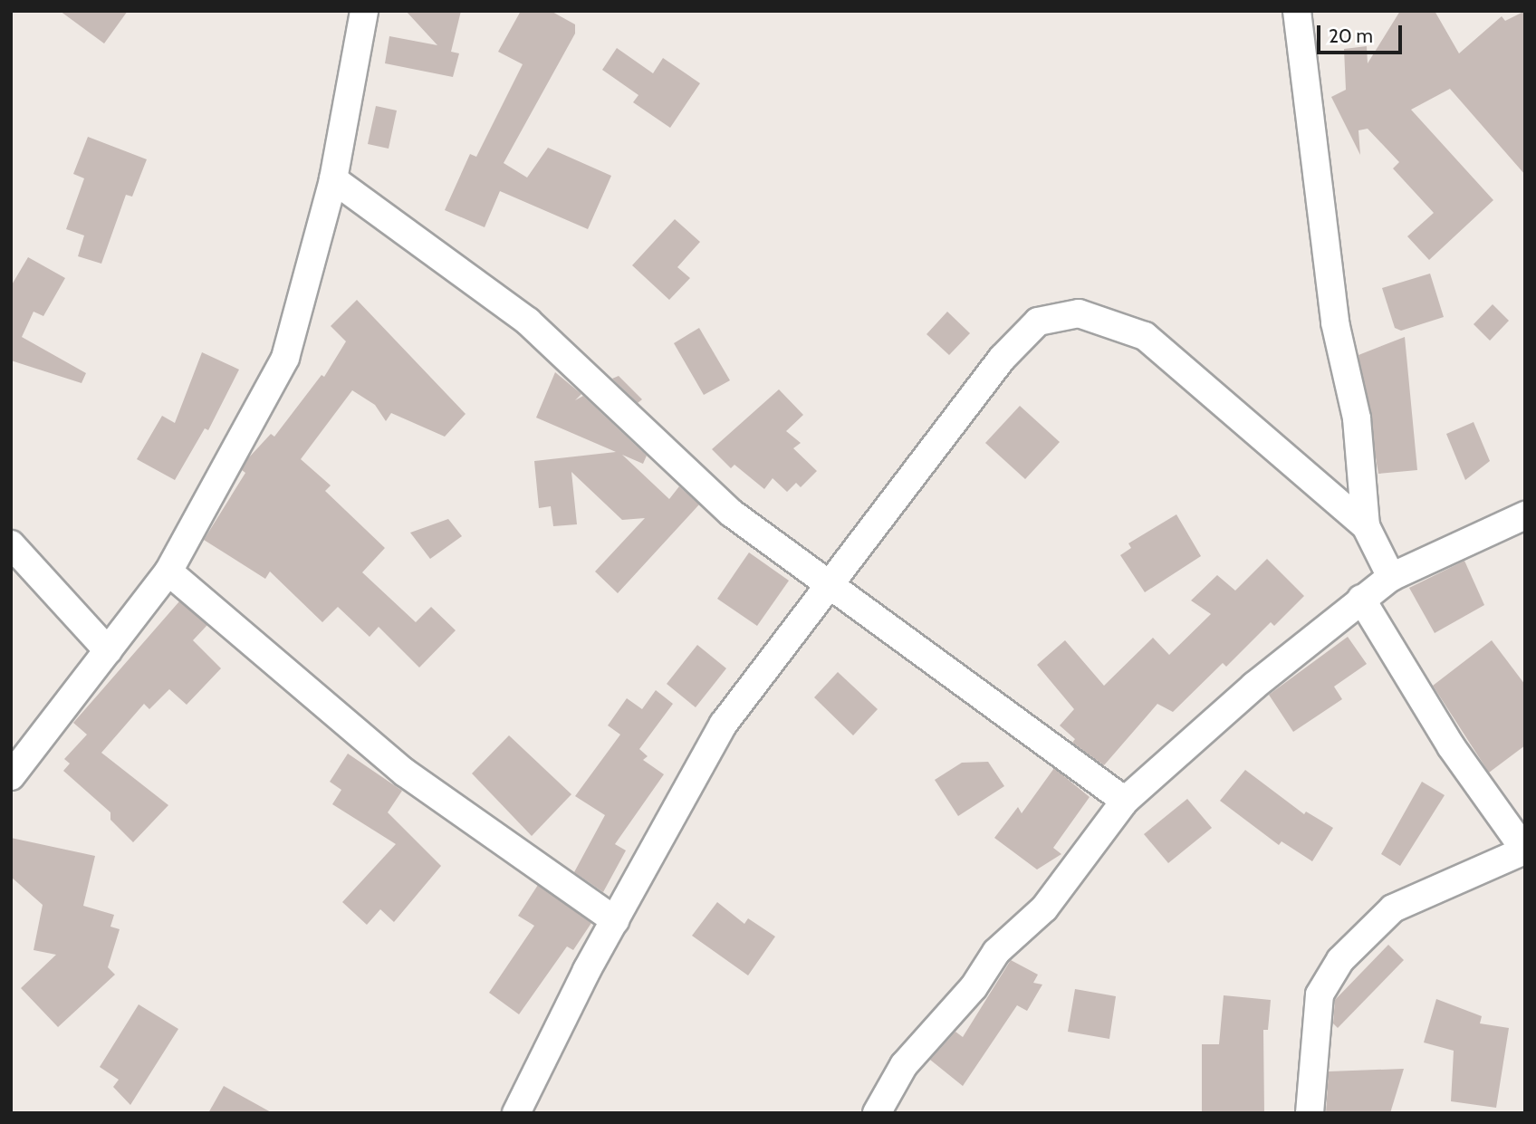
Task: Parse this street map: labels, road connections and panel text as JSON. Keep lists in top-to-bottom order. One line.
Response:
{"scale_bar":"20 m"}
